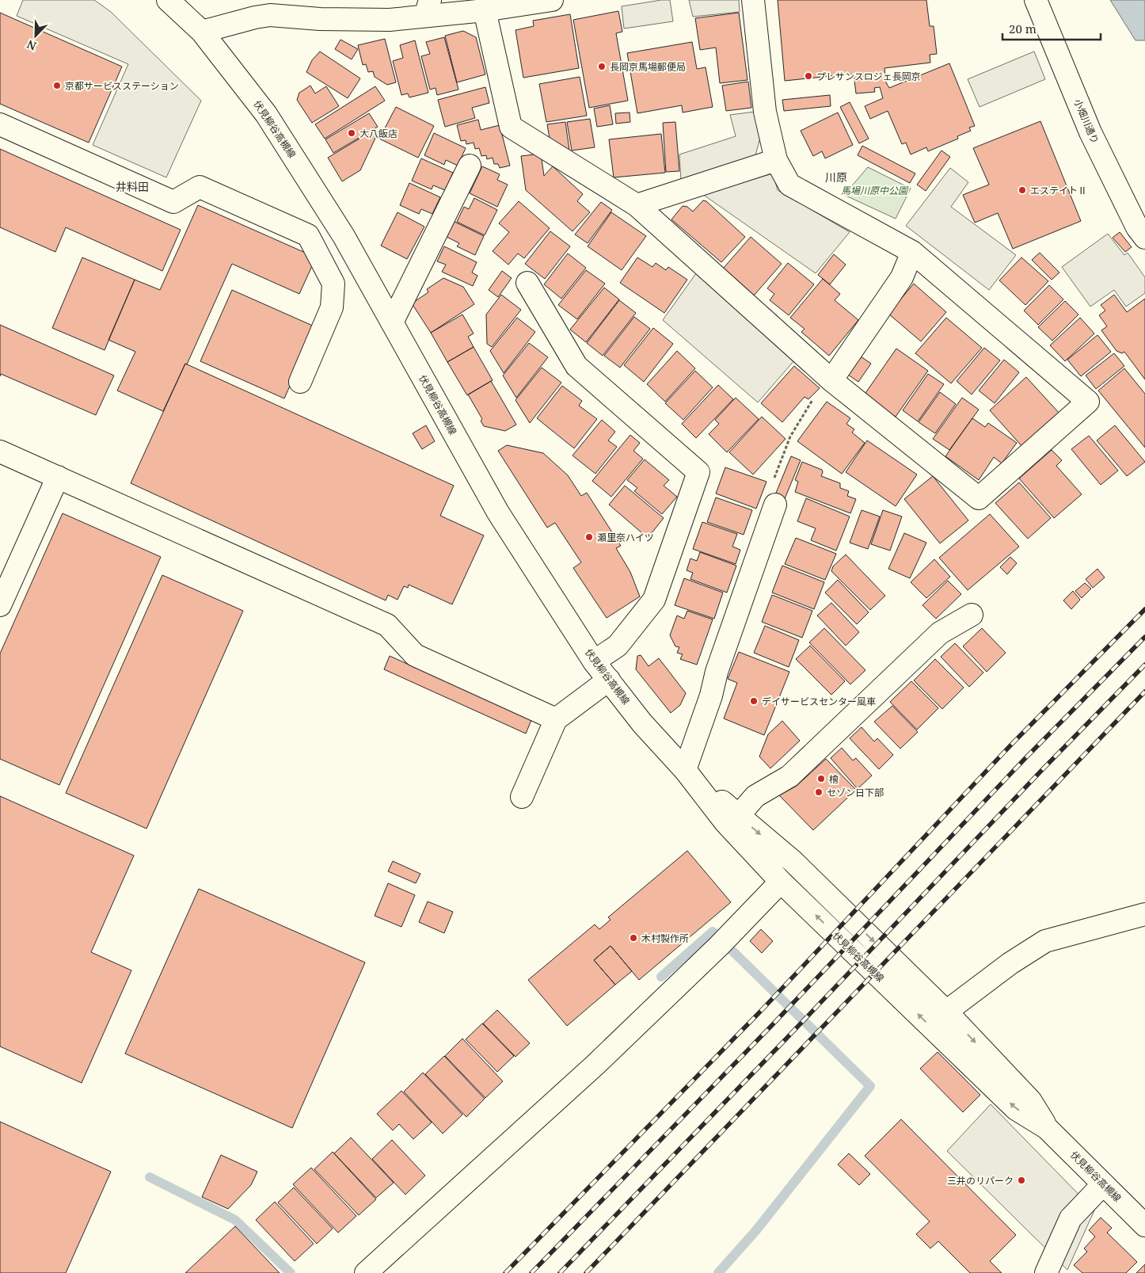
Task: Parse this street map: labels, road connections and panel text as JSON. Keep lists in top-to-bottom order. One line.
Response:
{"streets":{"street":["小畑川通り","伏見柳谷高槻線"]},"districts":["川原","井料田"],"parks":["馬場川原中公園"],"places":["長岡京馬場郵便局","プレサンスロジェ長岡京","京都サービスステーション","大八飯店","エステイトⅡ","瀬里奈ハイツ","デイサービスセンター風車","檜","セゾン日下部","木村製作所","三井のリパーク"],"scale_bar":"20 m","north":"bottom left"}
